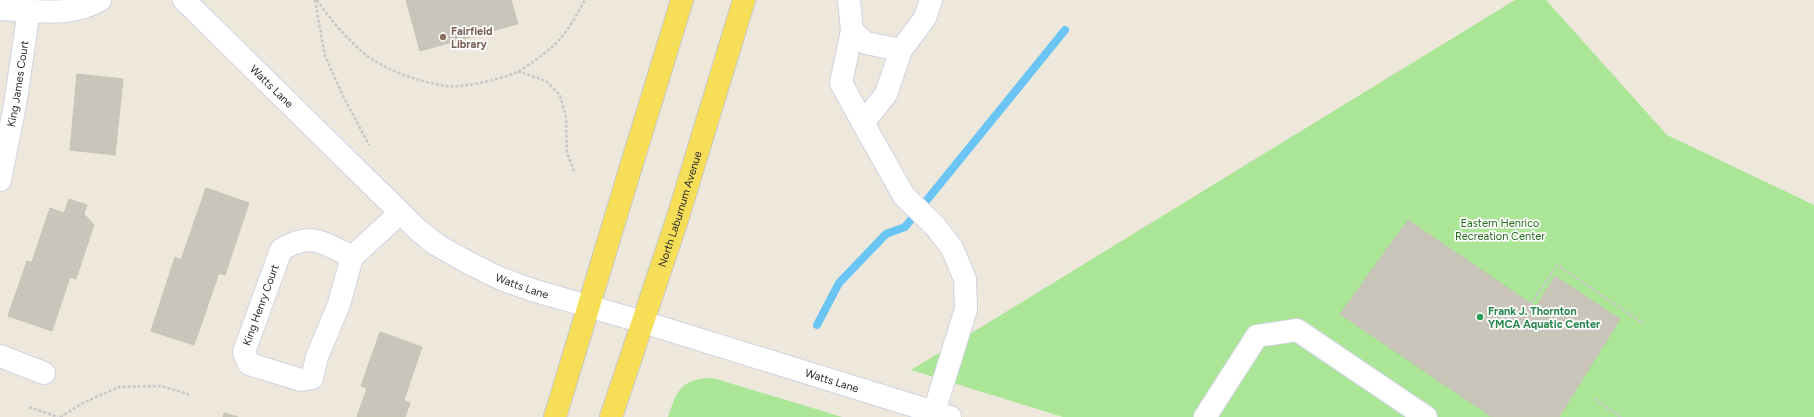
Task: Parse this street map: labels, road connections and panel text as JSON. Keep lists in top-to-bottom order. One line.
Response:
{"streets":{"main road":["North Laburnum Avenue"],"street":["King James Court","Watts Lane","King Henry Court"]},"crossings":[["Watts Lane","North Laburnum Avenue"]],"parks":["Eastern Henrico Recreation Center"],"places":["Fairfield Library","Frank J. Thornton YMCA Aquatic Center"]}
